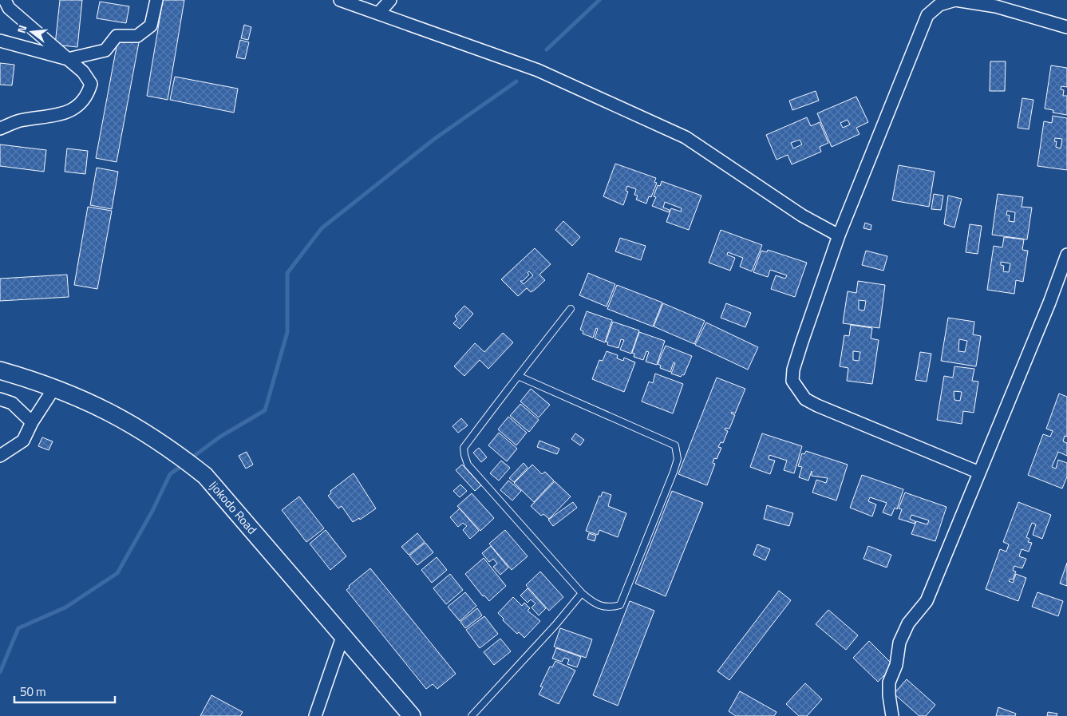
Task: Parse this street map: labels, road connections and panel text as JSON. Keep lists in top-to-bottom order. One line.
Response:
{"streets":{"main road":["Ijokodo Road"]},"scale_bar":"50 m","north":"left"}
